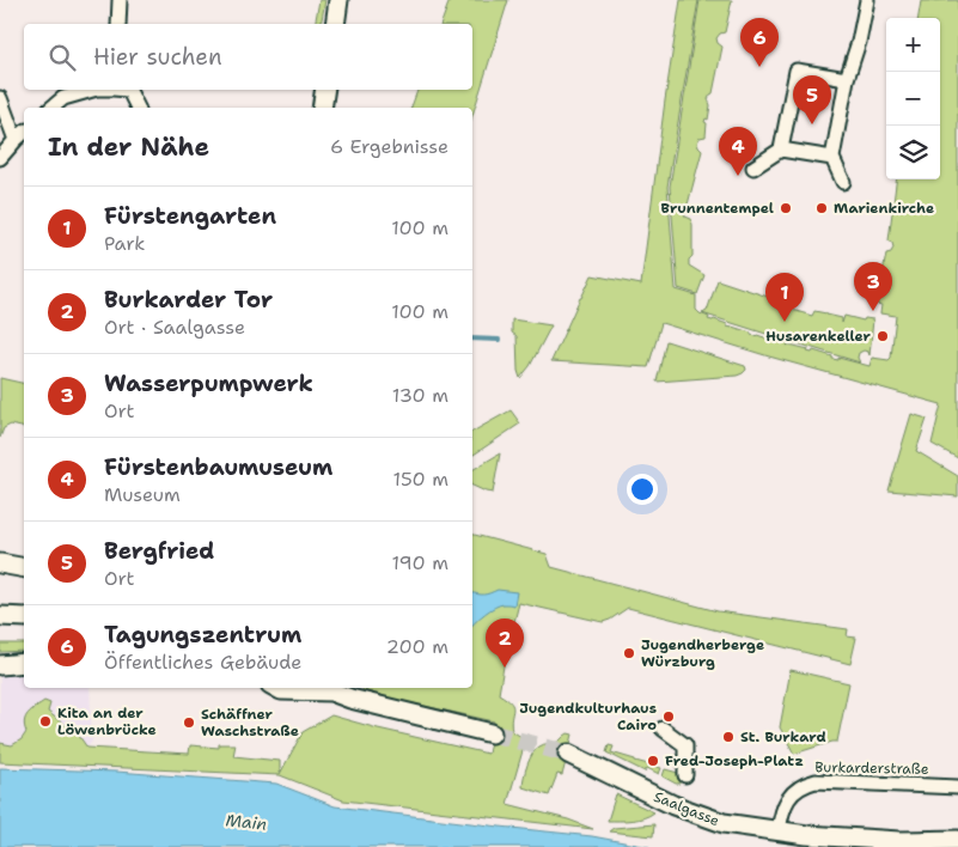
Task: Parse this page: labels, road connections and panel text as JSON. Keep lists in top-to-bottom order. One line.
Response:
{"streets":{"main road":["Saalgasse"],"street":["Burkarderstraße"]},"crossings":[["Burkarderstraße","Saalgasse"]],"water":["Main"],"places":["Brunnentempel","Marienkirche","Husarenkeller","Jugendherberge Würzburg","Jugendkulturhaus Cairo","Kita an der Löwenbrücke","Schäffner Waschstraße","St. Burkard","Fred-Joseph-Platz"],"page":{"map_buttons":["+","−"],"pins":["6","5","4","3","1","2"],"search":"Hier suchen","heading":["In der Nähe","6 Ergebnisse"],"list":[{"mark":"1","name":"Fürstengarten","note":"Park","value":"100 m"},{"mark":"2","name":"Burkarder Tor","note":"Ort · Saalgasse","value":"100 m"},{"mark":"3","name":"Wasserpumpwerk","note":"Ort","value":"130 m"},{"mark":"4","name":"Fürstenbaumuseum","note":"Museum","value":"150 m"},{"mark":"5","name":"Bergfried","note":"Ort","value":"190 m"},{"mark":"6","name":"Tagungszentrum","note":"Öffentliches Gebäude","value":"200 m"}]}}
